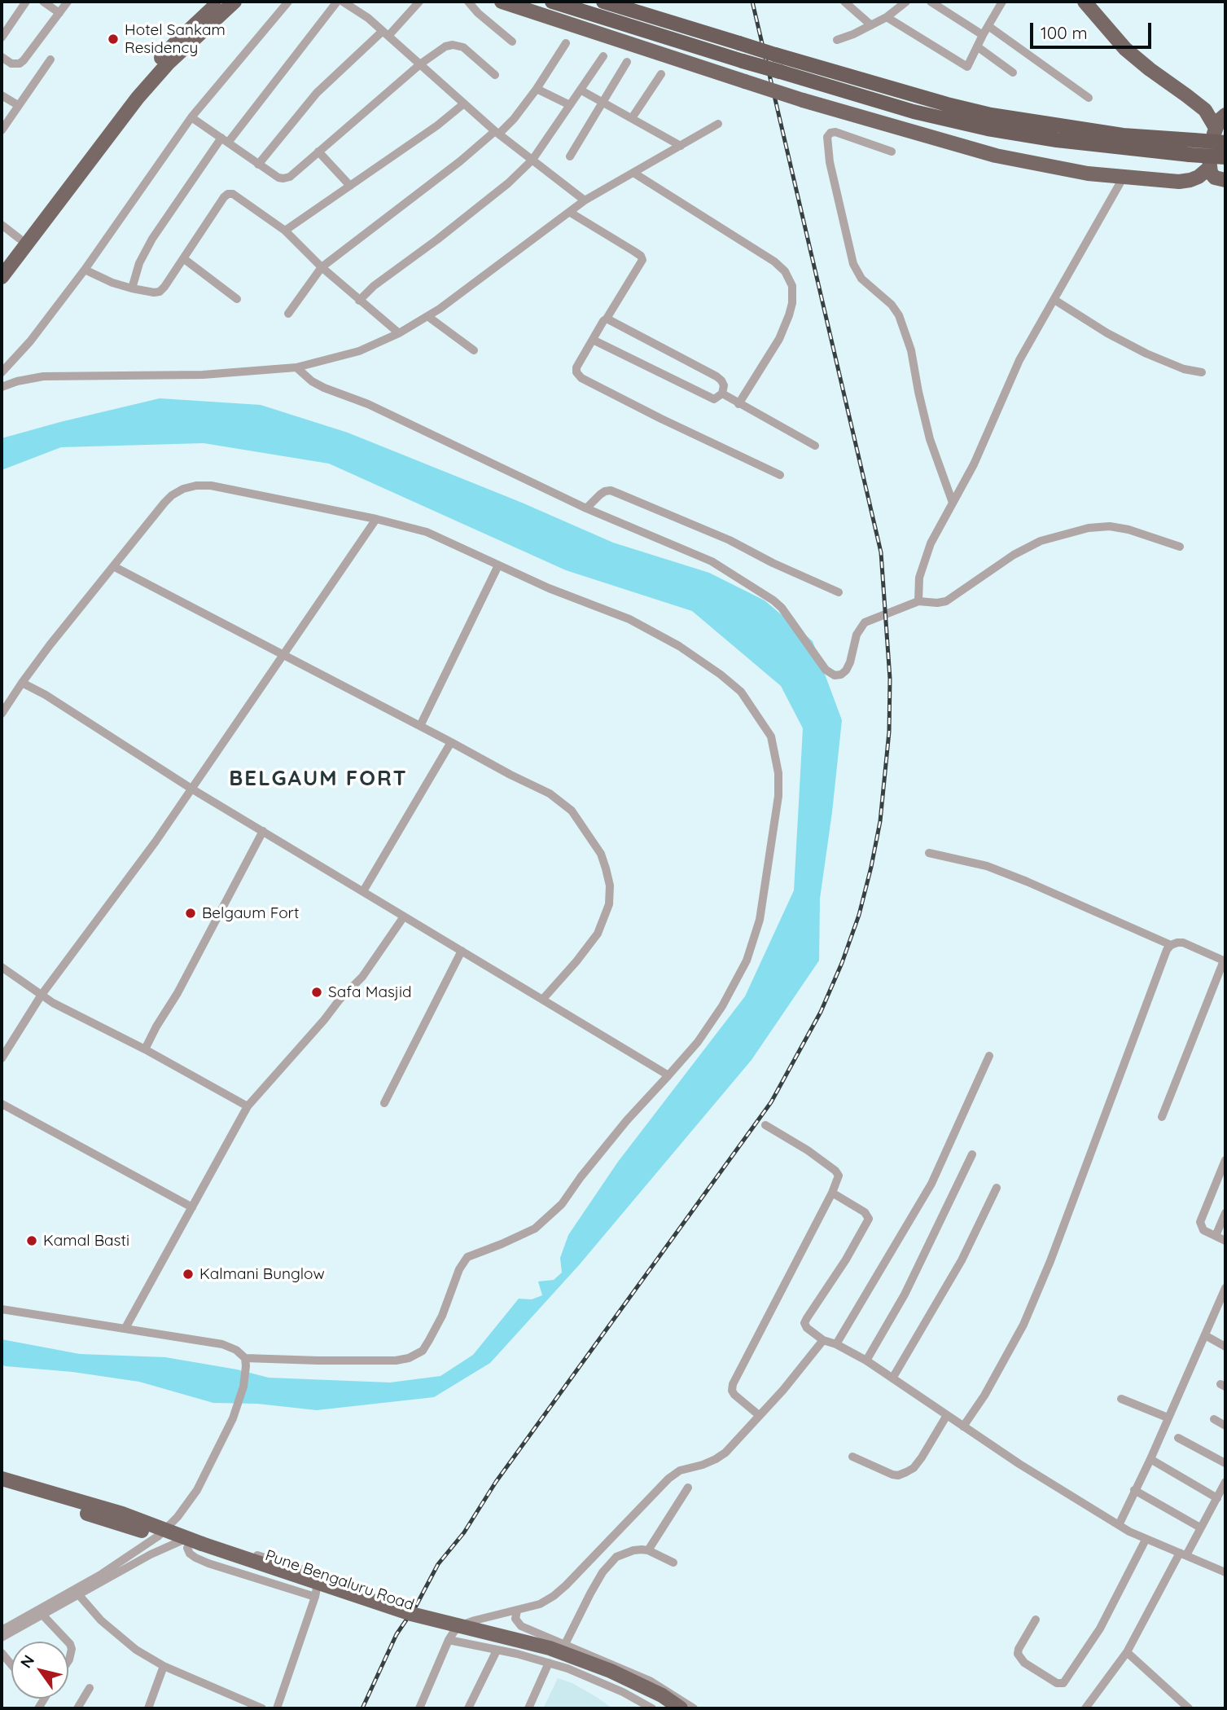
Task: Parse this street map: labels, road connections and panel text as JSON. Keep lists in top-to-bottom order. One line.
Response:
{"streets":{"main road":["Pune Bengaluru Road"]},"districts":["BELGAUM FORT"],"places":["Hotel Sankam Residency","Belgaum Fort","Safa Masjid","Kamal Basti","Kalmani Bunglow"],"scale_bar":"100 m","north":"top left"}
